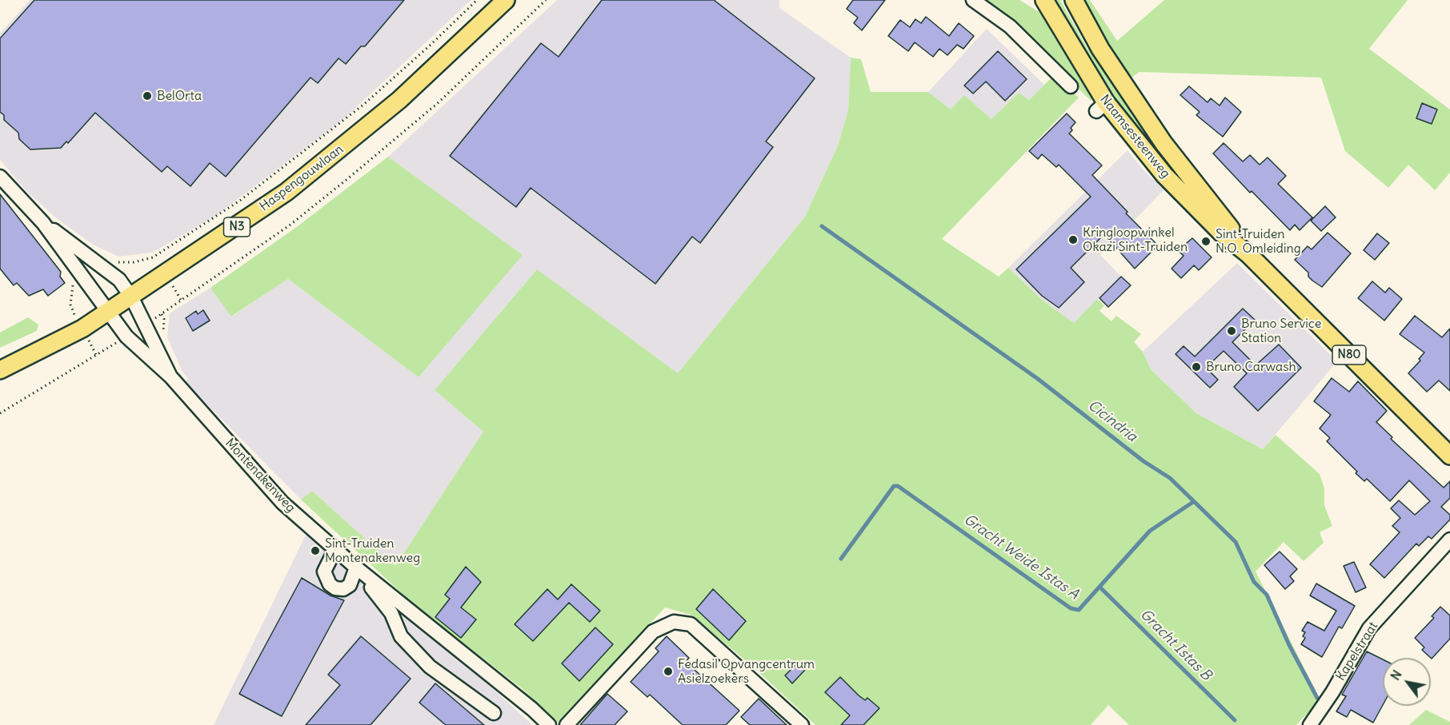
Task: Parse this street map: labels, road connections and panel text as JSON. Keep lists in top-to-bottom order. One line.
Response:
{"streets":{"main road":["Naamsesteenweg","Haspengouwlaan","N3","N80"],"street":["Montenakenweg","Kapelstraat"]},"crossings":[["Haspengouwlaan","Montenakenweg"]],"water":["Cicindria","Gracht Weide Istas A","Gracht Istas B"],"places":["BelOrta","Kringloopwinkel Okazi Sint-Truiden","Sint-Truiden N.O. Omleiding","Bruno Service Station","Bruno Carwash","Sint-Truiden Montenakenweg","Fedasil Opvangcentrum Asielzoekers"],"north":"top left"}
